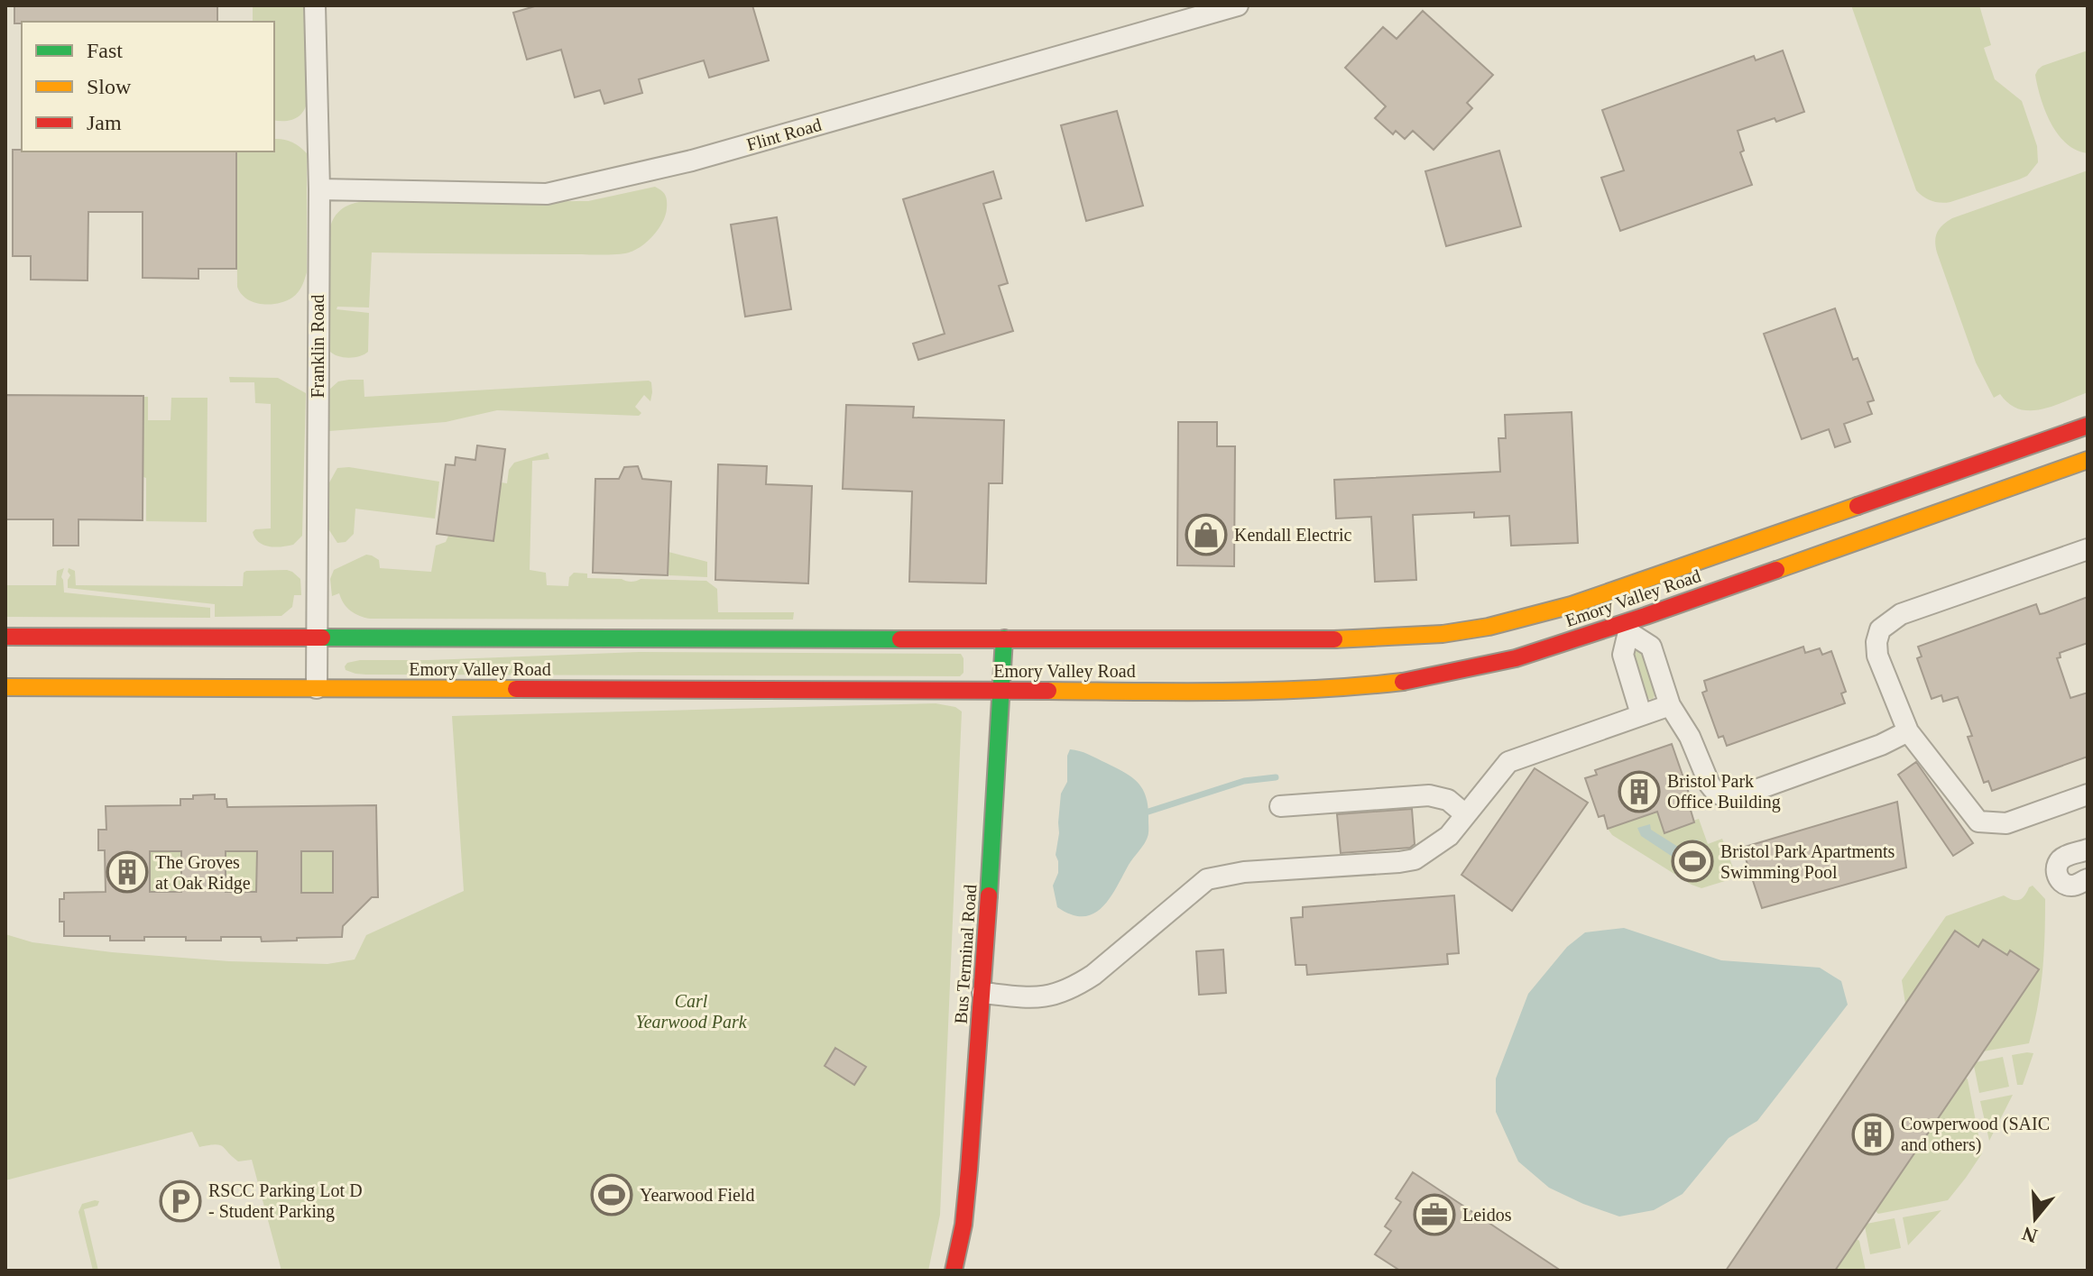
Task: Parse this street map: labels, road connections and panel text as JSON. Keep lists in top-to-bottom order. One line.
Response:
{"streets":{"main road":["Emory Valley Road","Bus Terminal Road"],"street":["Flint Road","Franklin Road"]},"crossings":[["Flint Road","Franklin Road"],["Franklin Road","Emory Valley Road"],["Emory Valley Road","Bus Terminal Road"]],"parks":["Carl Yearwood Park"],"places":{"shop":["Kendall Electric"],"building":["Bristol Park Office Building","The Groves at Oak Ridge","Cowperwood (SAIC and others)"],"sports":["Bristol Park Apartments Swimming Pool","Yearwood Field"],"parking":["RSCC Parking Lot D - Student Parking"],"office":["Leidos"]},"legend":["Fast","Slow","Jam"],"north":"bottom"}
